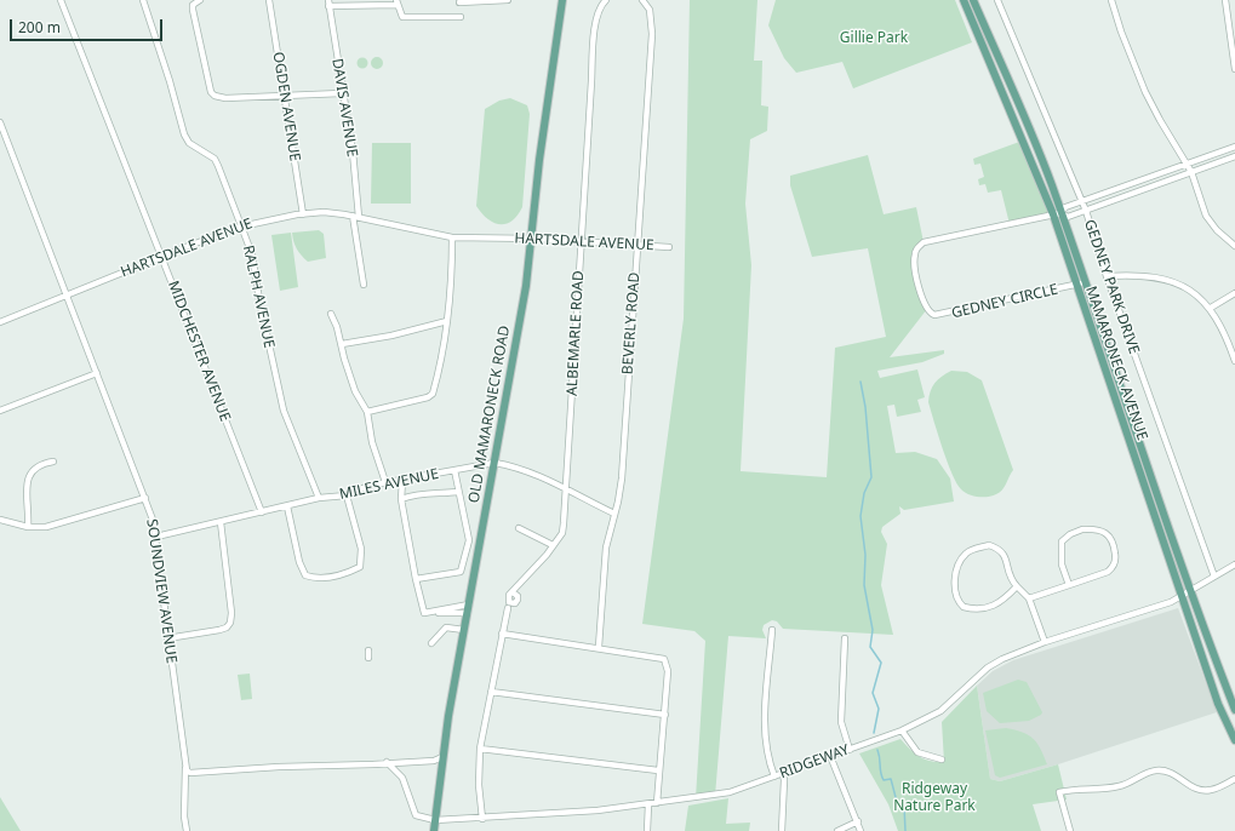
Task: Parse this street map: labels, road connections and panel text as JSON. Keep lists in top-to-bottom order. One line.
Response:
{"streets":{"main road":["MAMARONECK AVENUE","OLD MAMARONECK ROAD"],"street":["OGDEN AVENUE","DAVIS AVENUE","HARTSDALE AVENUE","GEDNEY PARK DRIVE","RALPH AVENUE","GEDNEY CIRCLE","BEVERLY ROAD","ALBEMARLE ROAD","MIDCHESTER AVENUE","MILES AVENUE","SOUNDVIEW AVENUE","RIDGEWAY"]},"crossings":[["OGDEN AVENUE","HARTSDALE AVENUE"],["DAVIS AVENUE","HARTSDALE AVENUE"],["HARTSDALE AVENUE","RALPH AVENUE"],["HARTSDALE AVENUE","BEVERLY ROAD"],["HARTSDALE AVENUE","ALBEMARLE ROAD"],["HARTSDALE AVENUE","MIDCHESTER AVENUE"],["HARTSDALE AVENUE","OLD MAMARONECK ROAD"],["HARTSDALE AVENUE","SOUNDVIEW AVENUE"],["GEDNEY PARK DRIVE","RIDGEWAY"],["RALPH AVENUE","MILES AVENUE"],["GEDNEY CIRCLE","MAMARONECK AVENUE"],["BEVERLY ROAD","MILES AVENUE"],["ALBEMARLE ROAD","MILES AVENUE"],["MIDCHESTER AVENUE","MILES AVENUE"],["MAMARONECK AVENUE","RIDGEWAY"],["OLD MAMARONECK ROAD","MILES AVENUE"],["OLD MAMARONECK ROAD","RIDGEWAY"],["MILES AVENUE","SOUNDVIEW AVENUE"]],"parks":["Gillie Park","Ridgeway Nature Park"],"scale_bar":"200 m"}
